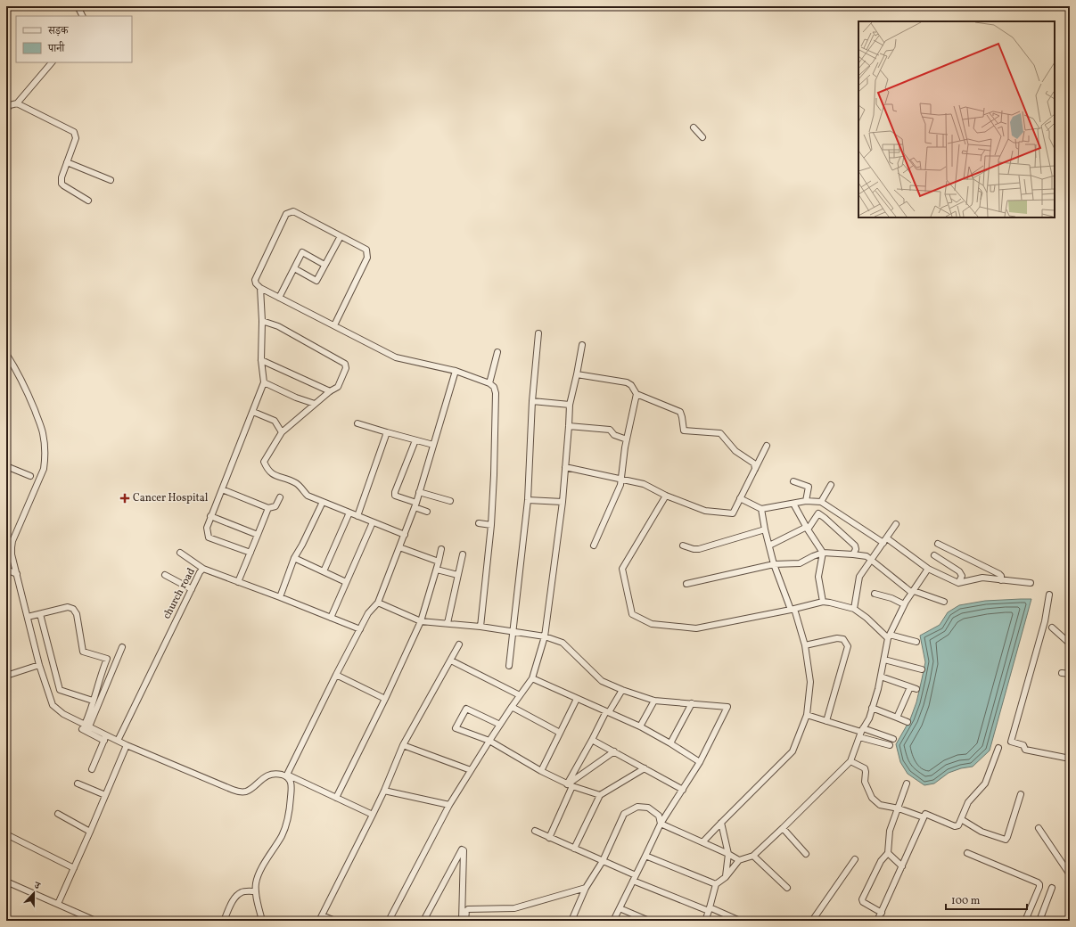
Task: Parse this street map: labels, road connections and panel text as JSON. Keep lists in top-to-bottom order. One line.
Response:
{"streets":{"street":["church road"]},"places":{"health":["Cancer Hospital"]},"legend":["सड़क","पानी"],"scale_bar":"100 m","north":"top"}
